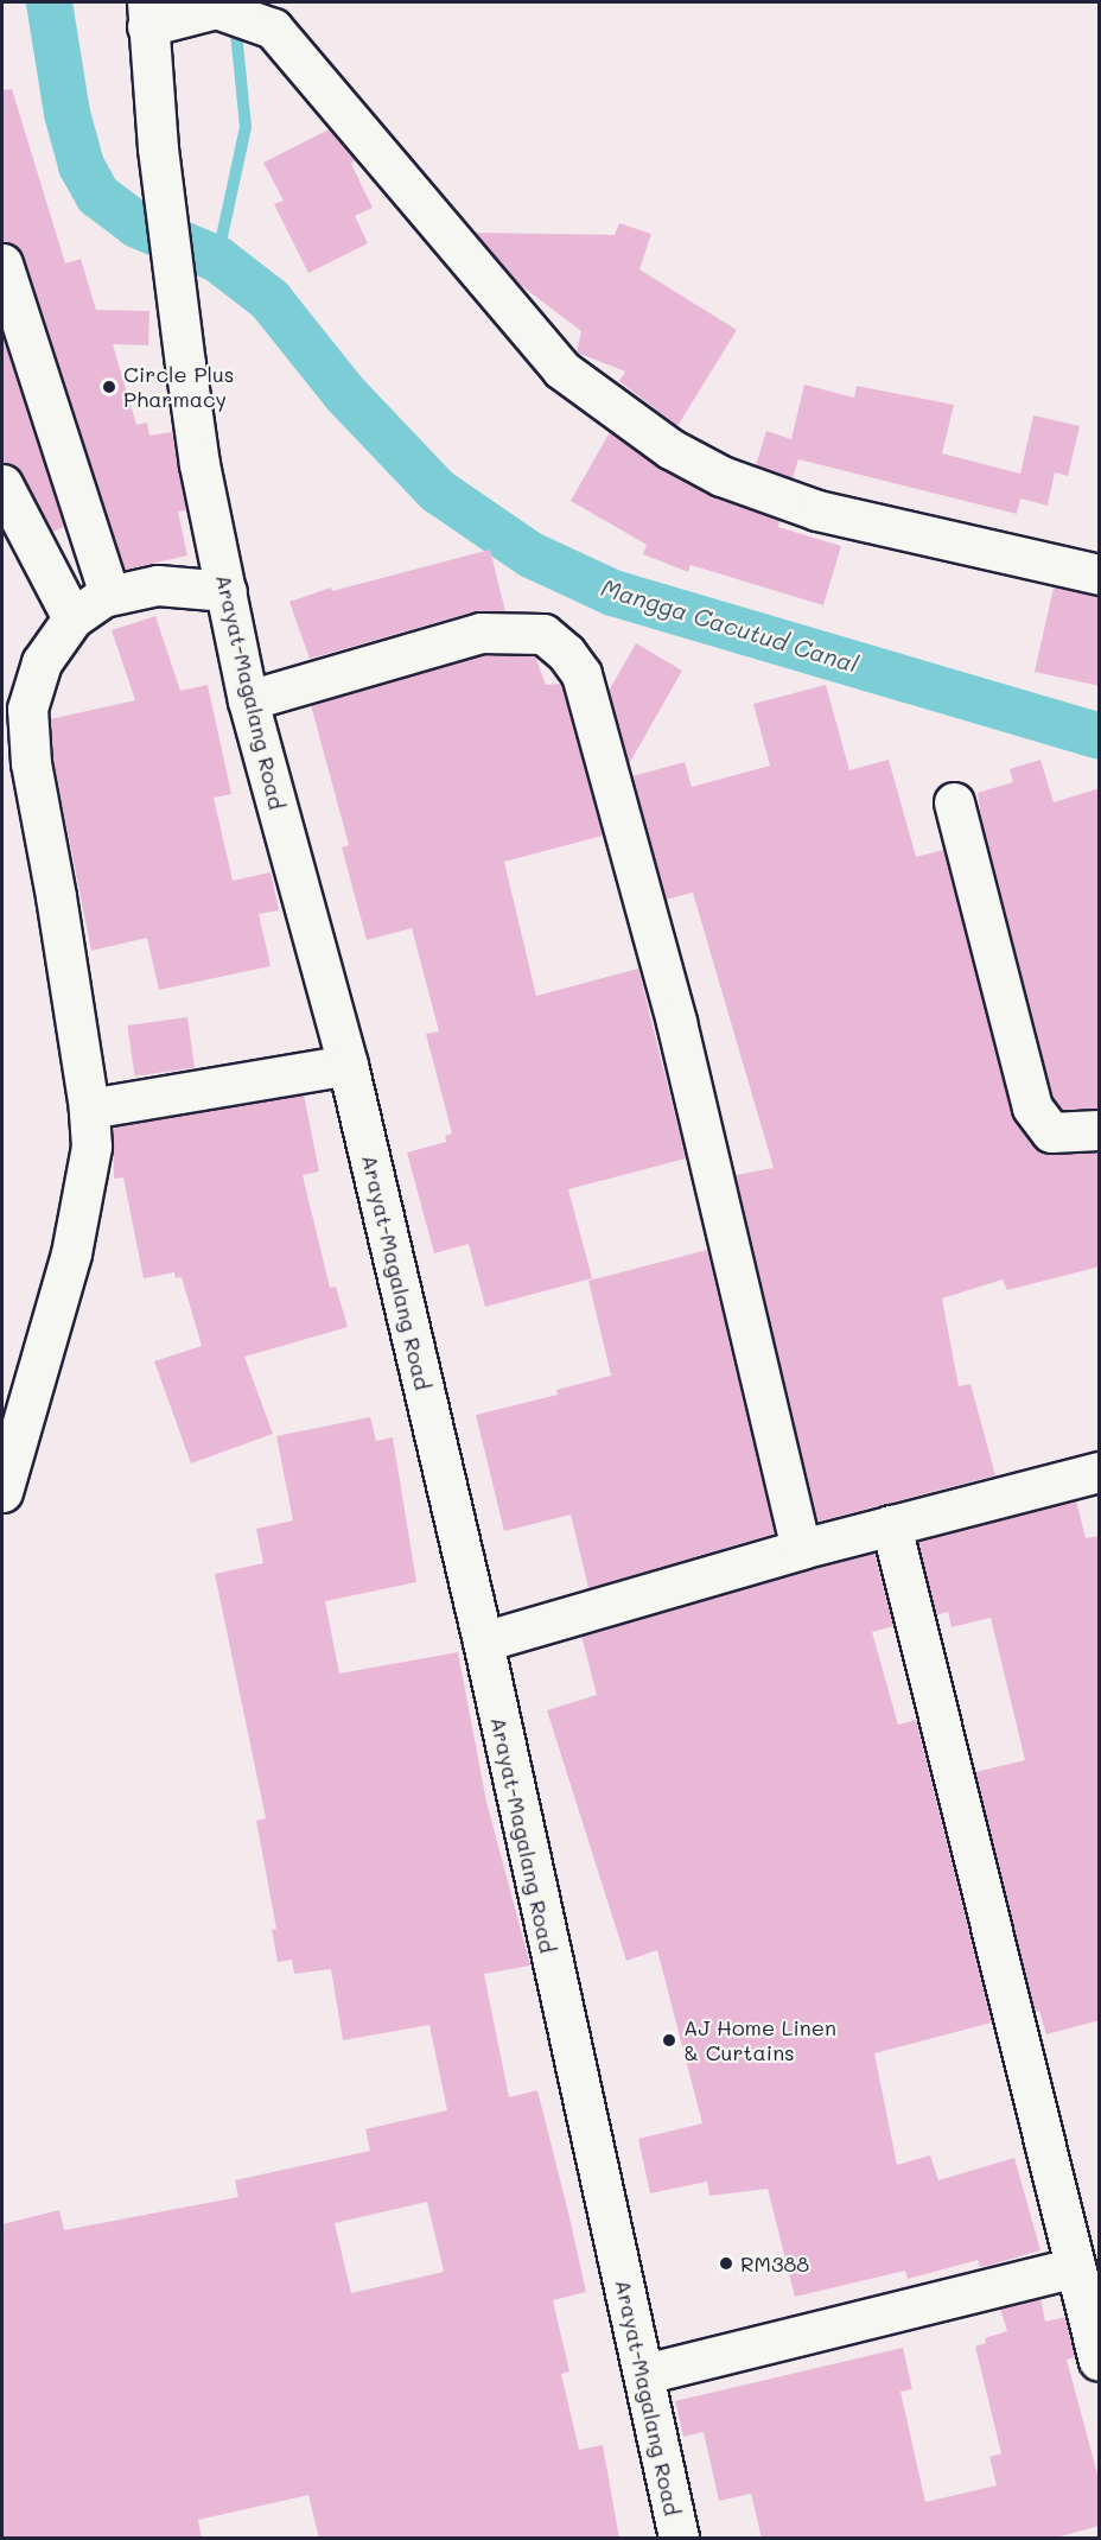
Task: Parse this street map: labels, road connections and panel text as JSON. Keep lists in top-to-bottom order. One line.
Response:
{"streets":{"street":["Arayat-Magalang Road"]},"water":["Mangga Cacutud Canal"],"places":["Circle Plus Pharmacy","AJ Home Linen & Curtains","RM388"]}
